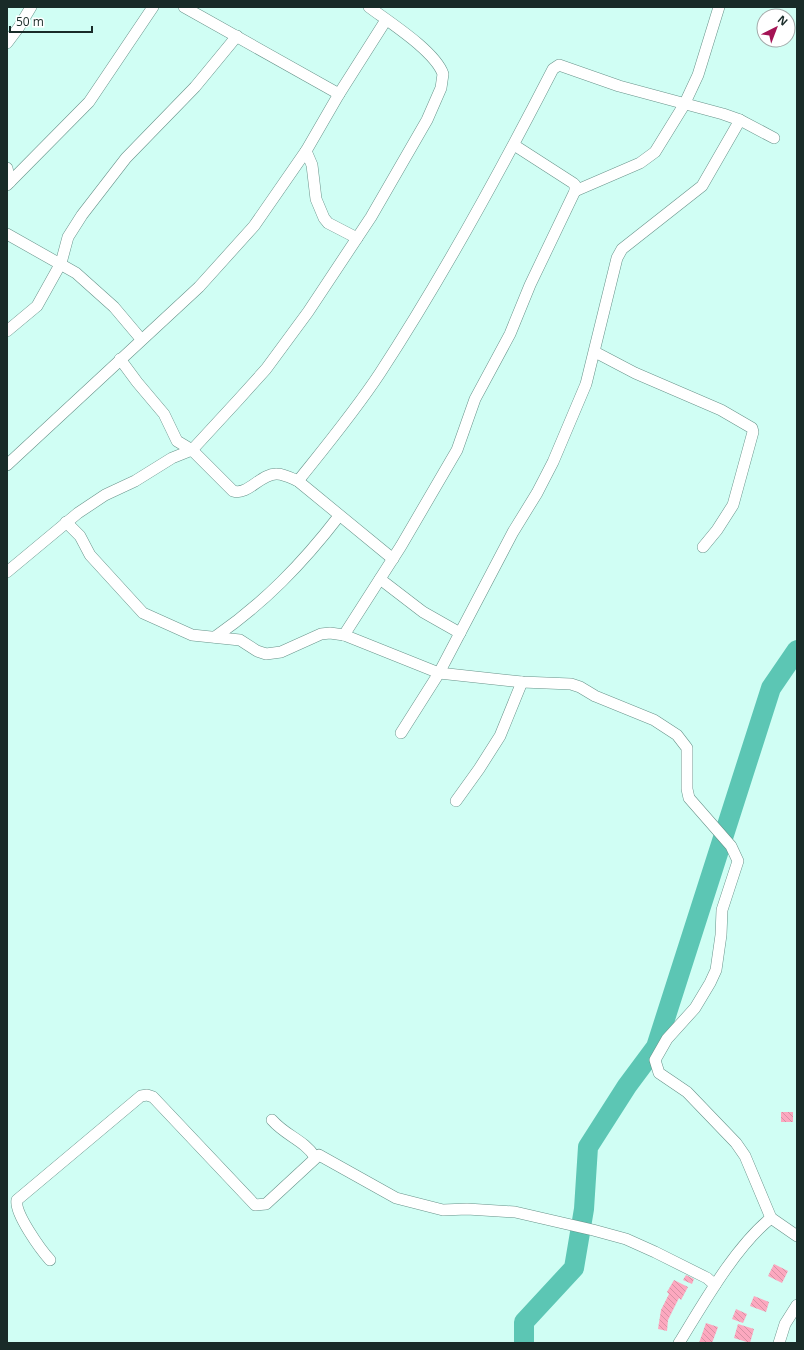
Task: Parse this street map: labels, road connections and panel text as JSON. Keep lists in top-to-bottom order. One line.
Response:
{"scale_bar":"50 m","north":"top right"}
